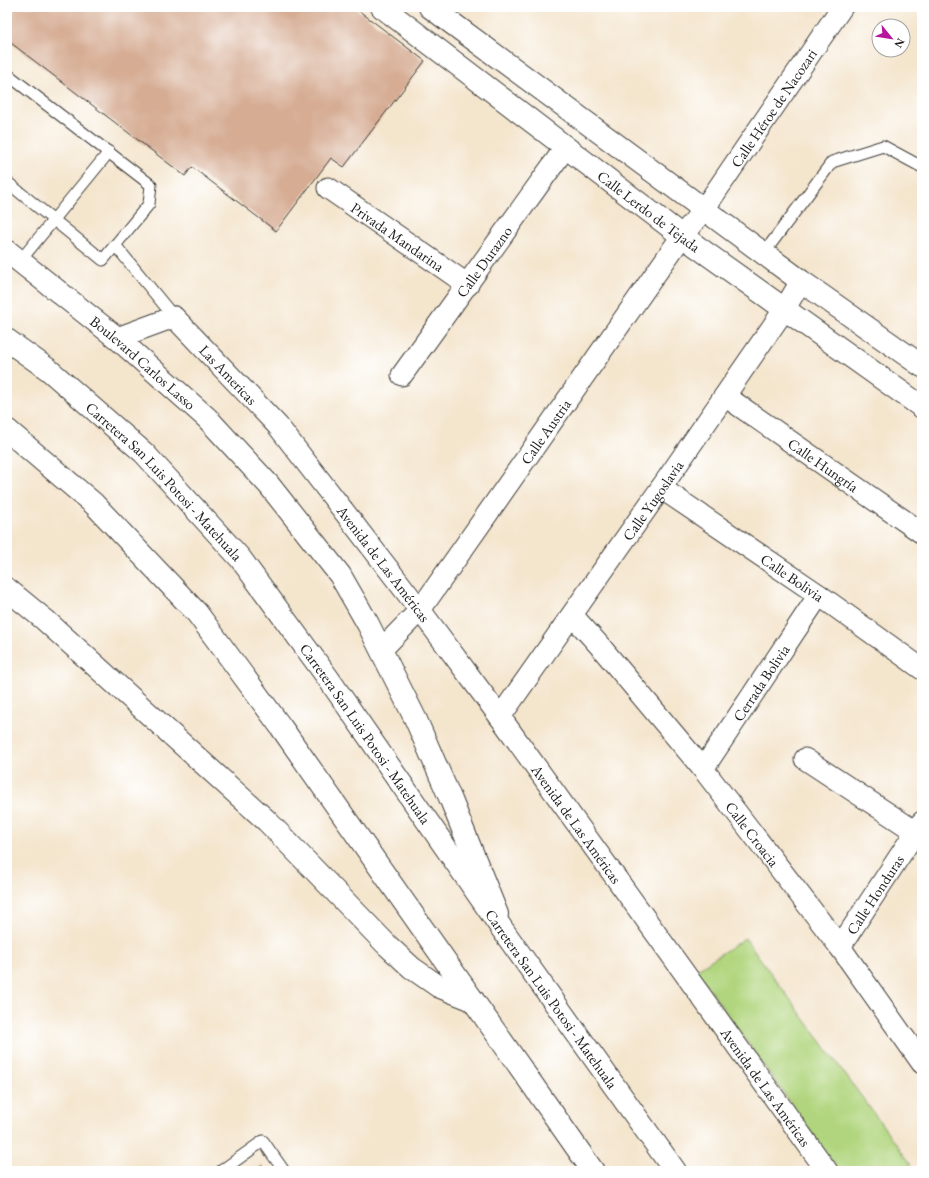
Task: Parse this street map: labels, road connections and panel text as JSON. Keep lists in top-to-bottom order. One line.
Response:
{"streets":{"main road":["Calle Lerdo de Tejada","Boulevard Carlos Lasso","Carretera San Luis Potosi - Matehuala"],"street":["Calle Héroe de Nacozari","Privada Mandarina","Calle Durazno","Las Americas","Calle Austria","Calle Hungría","Calle Yugoslavia","Avenida de Las Américas","Calle Bolivia","Cerrada Bolivia","Calle Croacia","Calle Honduras"]},"crossings":[["Calle Héroe de Nacozari","Calle Austria"],["Calle Lerdo de Tejada","Calle Durazno"],["Calle Lerdo de Tejada","Calle Austria"],["Calle Lerdo de Tejada","Calle Yugoslavia"],["Privada Mandarina","Calle Durazno"],["Boulevard Carlos Lasso","Calle Austria"],["Boulevard Carlos Lasso","Carretera San Luis Potosi - Matehuala"],["Las Americas","Avenida de Las Américas"],["Calle Austria","Avenida de Las Américas"],["Calle Hungría","Calle Yugoslavia"],["Calle Yugoslavia","Avenida de Las Américas"],["Calle Yugoslavia","Calle Bolivia"],["Calle Yugoslavia","Calle Croacia"],["Calle Bolivia","Cerrada Bolivia"],["Cerrada Bolivia","Calle Croacia"],["Calle Croacia","Calle Honduras"]],"north":"bottom right"}
